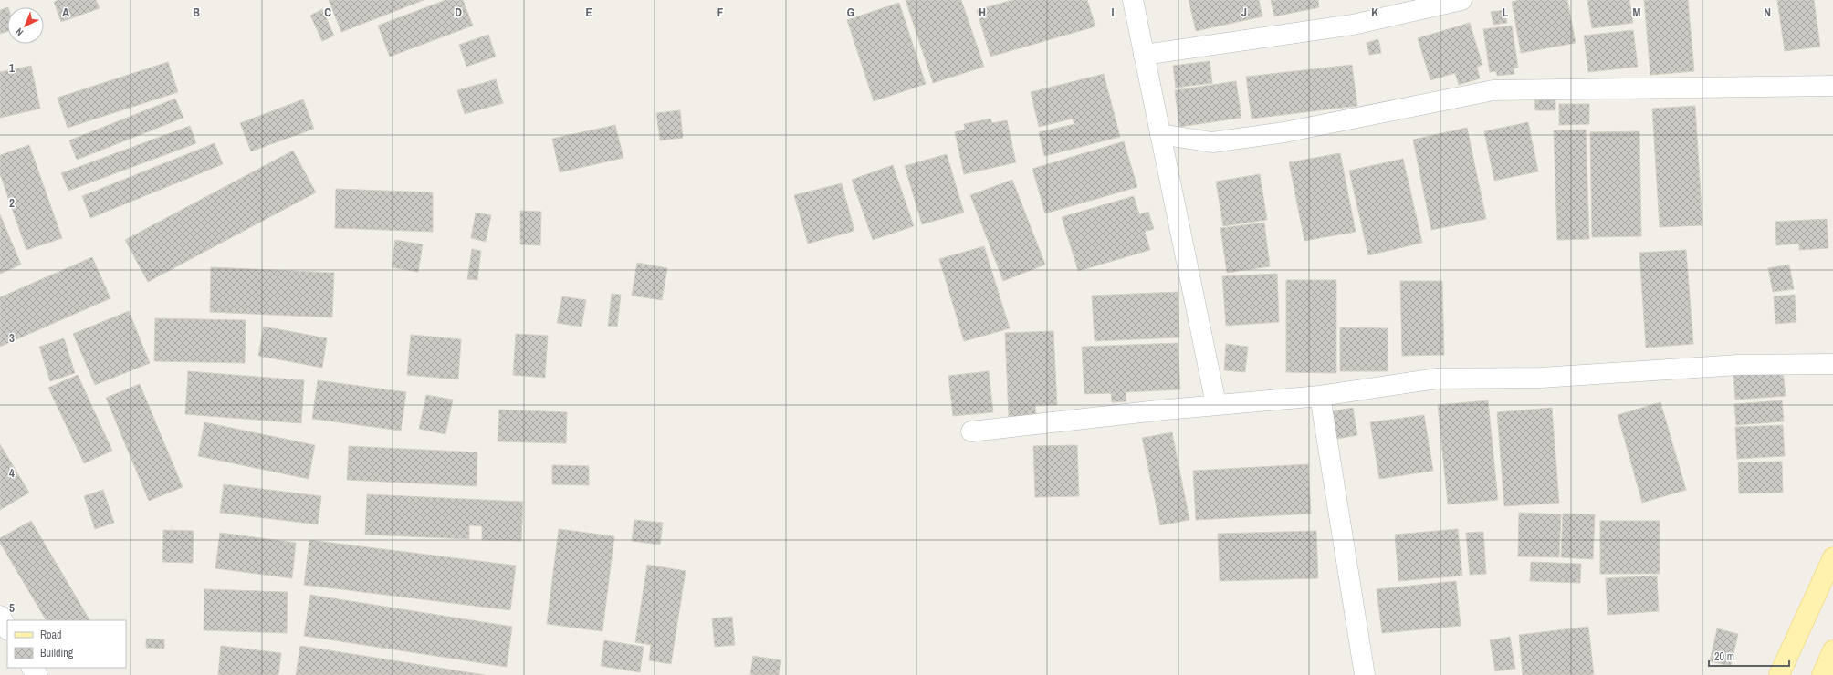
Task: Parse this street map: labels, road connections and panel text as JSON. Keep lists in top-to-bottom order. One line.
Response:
{"legend":["Road","Building"],"scale_bar":"20 m","north":"bottom left","grid":{"columns":["A","B","C","D","E","F","G","H","I","J","K","L","M","N"],"rows":["1","2","3","4","5"]}}
